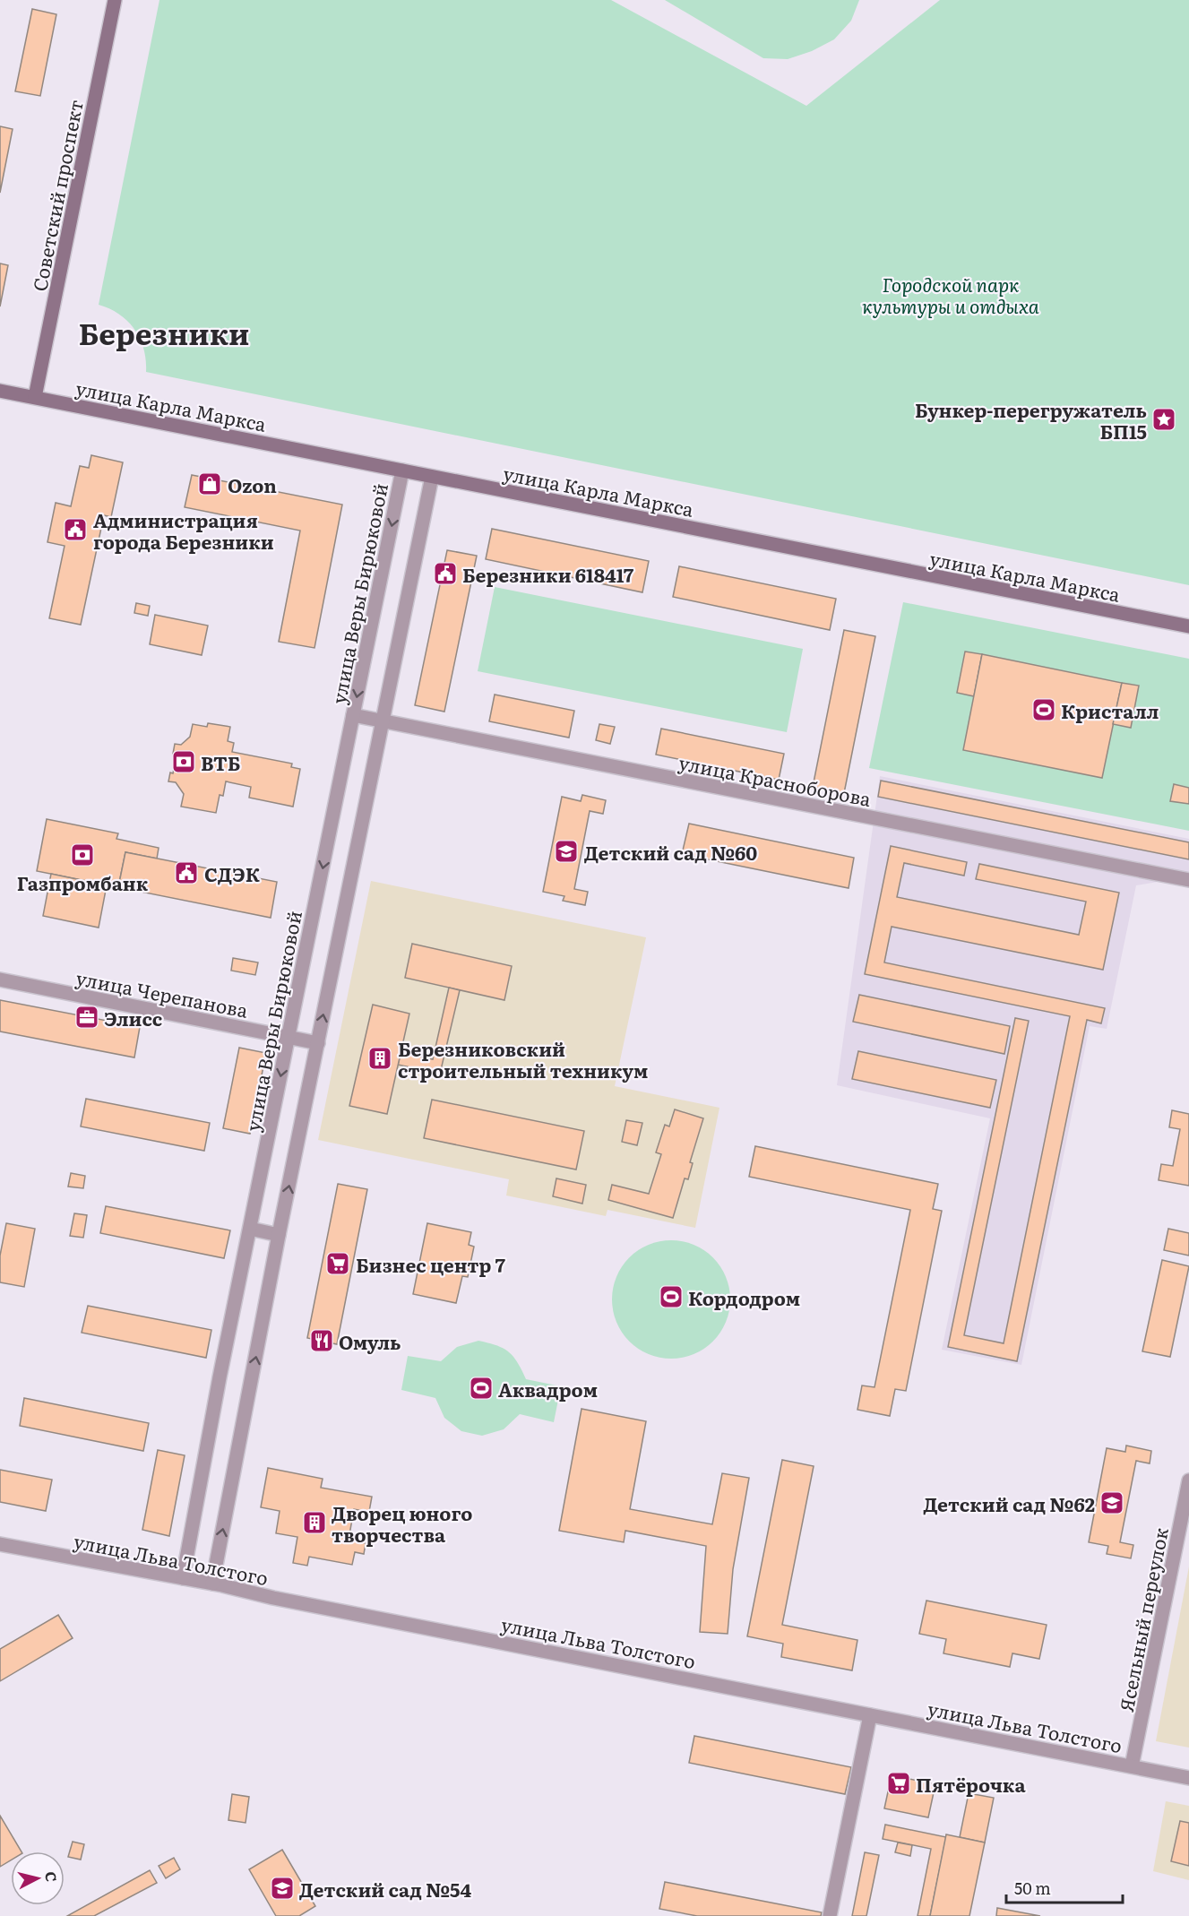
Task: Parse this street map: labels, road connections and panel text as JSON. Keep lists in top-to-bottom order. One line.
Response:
{"streets":{"main road":["Советский проспект","улица Карла Маркса"],"street":["улица Веры Бирюковой","улица Красноборова","улица Черепанова","улица Льва Толстого","Ясельный переулок"]},"crossings":[["Советский проспект","улица Карла Маркса"],["улица Карла Маркса","улица Веры Бирюковой"],["улица Веры Бирюковой","улица Красноборова"],["улица Веры Бирюковой","улица Черепанова"],["улица Веры Бирюковой","улица Льва Толстого"],["улица Льва Толстого","Ясельный переулок"]],"districts":["Березники"],"parks":["Городской парк культуры и отдыха"],"places":{"place":["Бункер-перегружатель БП15"],"shop":["Ozon"],"public building":["Администрация города Березники","Березники 618417","СДЭК"],"sports":["Кристалл","Кордодром","Аквадром"],"bank":["ВТБ","Газпромбанк"],"school or university":["Детский сад №60","Детский сад №62","Детский сад №54"],"office":["Элисс"],"building":["Березниковский строительный техникум","Дворец юного творчества"],"supermarket":["Бизнес центр 7","Пятёрочка"],"restaurant":["Омуль"]},"scale_bar":"50 m","north":"right"}
